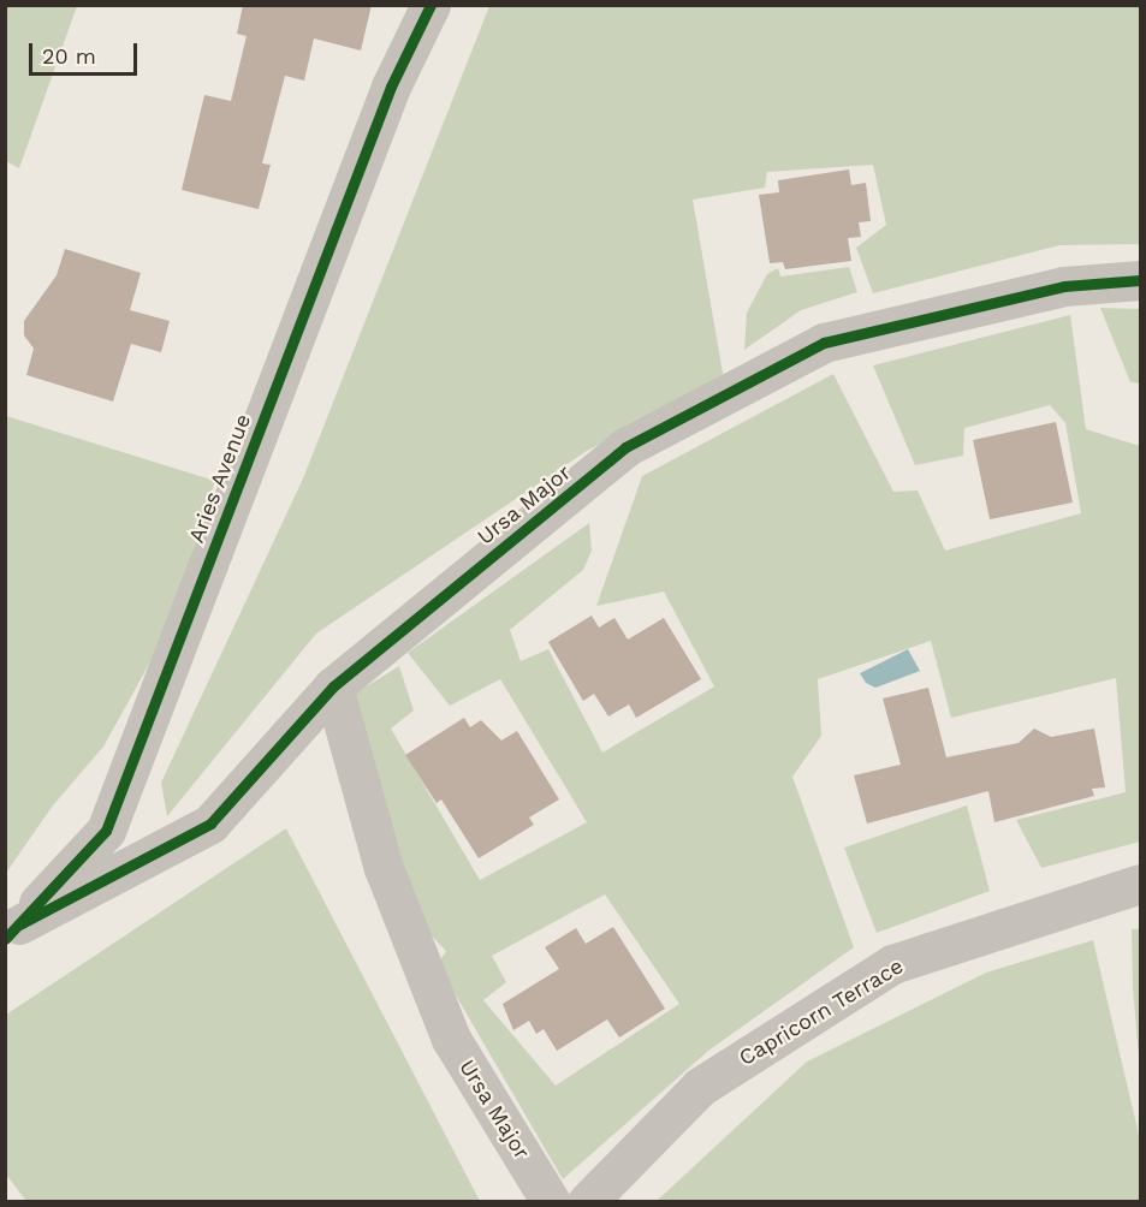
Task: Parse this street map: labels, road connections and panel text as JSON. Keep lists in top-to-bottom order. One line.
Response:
{"streets":{"street":["Aries Avenue","Ursa Major","Capricorn Terrace"]},"crossings":[["Aries Avenue","Ursa Major"]],"scale_bar":"20 m"}
